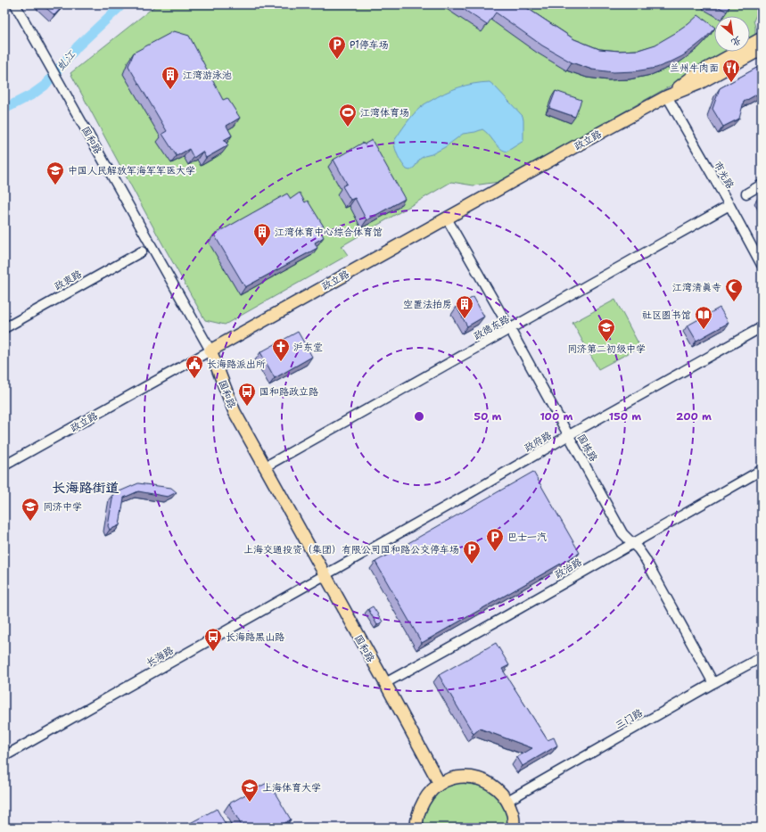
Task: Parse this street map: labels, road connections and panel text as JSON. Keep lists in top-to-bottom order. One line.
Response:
{"streets":{"main road":["国和路","政立路"],"street":["市光路","政衷路","政德东路","政府路","国栋路","政治路","长海路","三门路"]},"crossings":[["国和路","政立路"],["国和路","政德东路"],["国和路","政府路"],["国和路","政治路"],["国和路","长海路"],["政立路","市光路"],["政立路","国栋路"],["市光路","政德东路"],["政德东路","国栋路"],["政府路","国栋路"],["政府路","长海路"],["国栋路","政治路"],["国栋路","三门路"]],"districts":["长海路街道"],"water":["虬江"],"places":{"parking":["P1停车场","巴士一汽","上海交通投资（集团）有限公司国和路公交停车场"],"restaurant":["兰州牛肉面"],"building":["江湾游泳池","江湾体育中心综合体育馆","空置法拍房"],"sports":["江湾体育场"],"school or university":["中国人民解放军海军军医大学","同济第二初级中学","同济中学","上海体育大学"],"mosque":["江湾清真寺"],"library":["社区图书馆"],"church":["沪东堂"],"public building":["长海路派出所"],"bus stop":["国和路政立路","长海路黑山路"]},"north":"bottom right","rings":["50 m","100 m","150 m","200 m"]}
